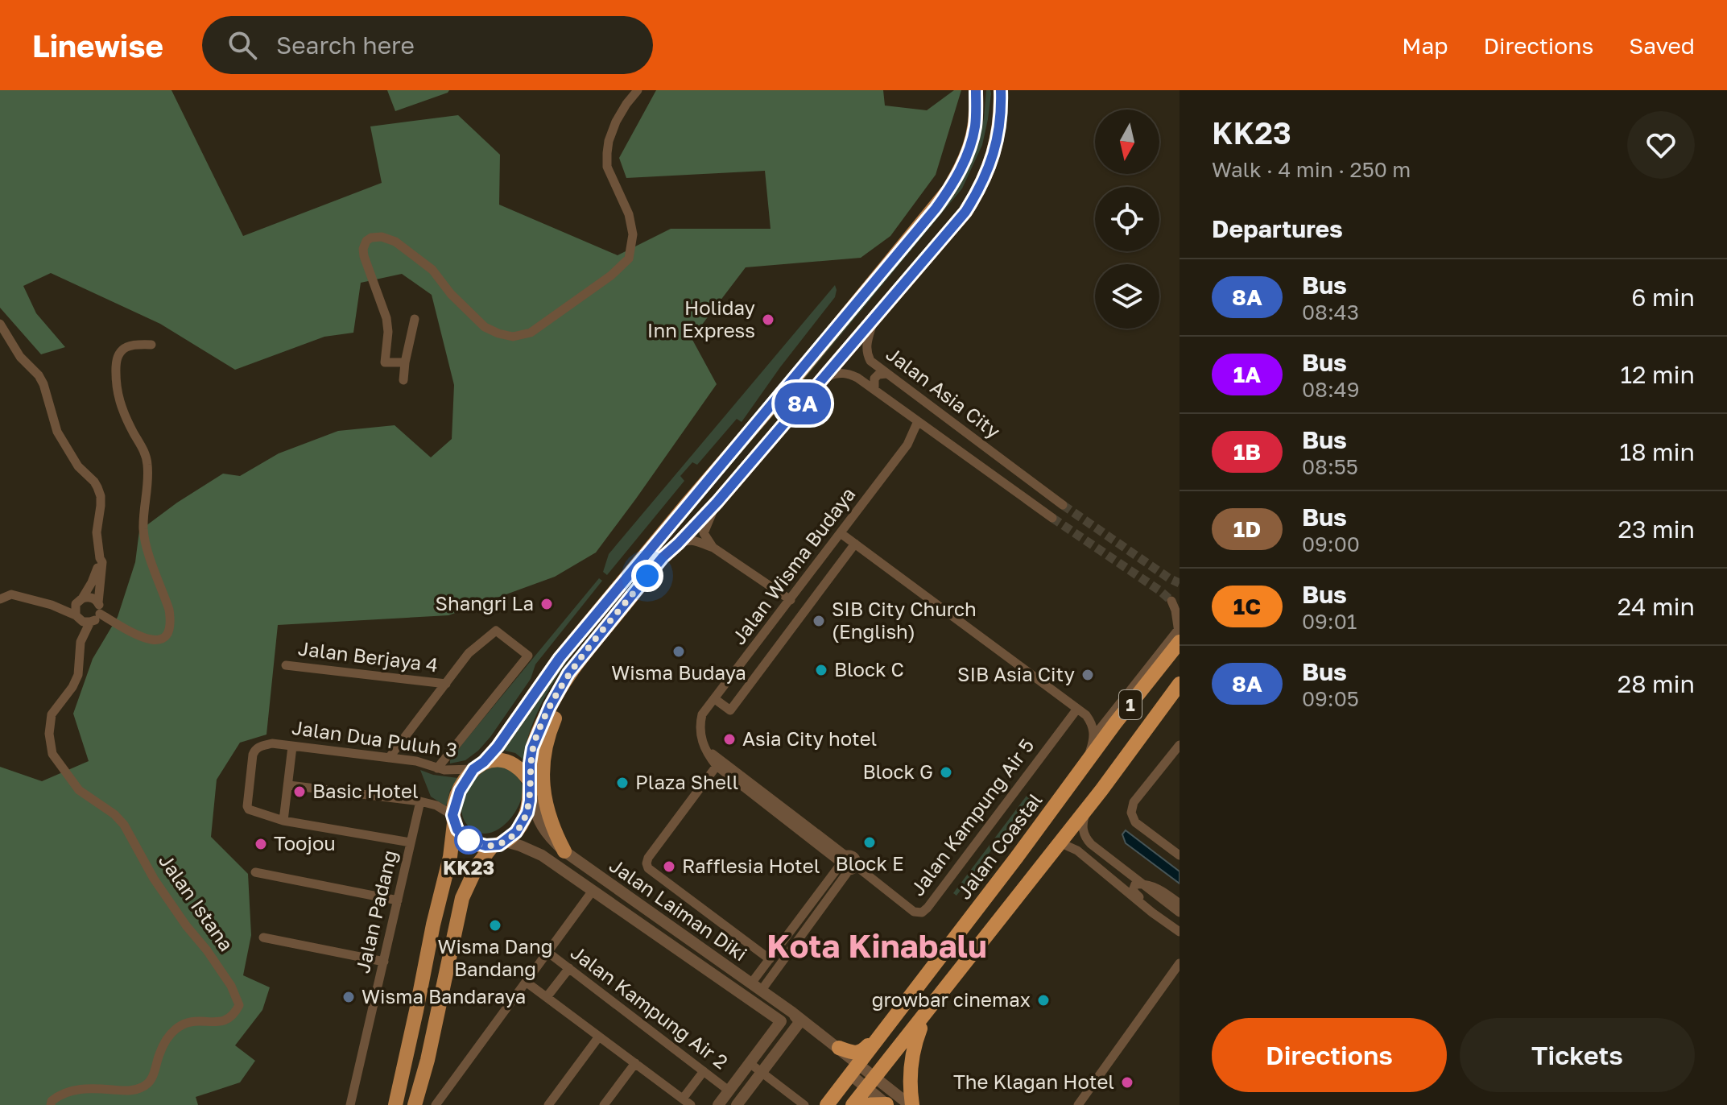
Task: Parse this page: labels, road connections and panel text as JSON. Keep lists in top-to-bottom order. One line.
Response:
{"streets":{"highway":["1","Jalan Coastal"],"street":["Jalan Asia City","Jalan Wisma Budaya","Jalan Berjaya 4","Jalan Dua Puluh 3","Jalan Kampung Air 5","Jalan Istana","Jalan Laiman Diki","Jalan Padang","Jalan Kampung Air 2"]},"crossings":[["Jalan Asia City","Jalan Wisma Budaya"],["Jalan Wisma Budaya","Jalan Kampung Air 5"],["1","Jalan Laiman Diki"],["Jalan Dua Puluh 3","Jalan Laiman Diki"],["Jalan Coastal","Jalan Laiman Diki"]],"districts":["Kota Kinabalu"],"places":["Holiday Inn Express","Shangri La","SIB City Church (English)","Wisma Budaya","Block C","SIB Asia City","Asia City hotel","Block G","Plaza Shell","Basic Hotel","KK23","Block E","Toojou","Rafflesia Hotel","Wisma Dang Bandang","Wisma Bandaraya","growbar cinemax","The Klagan Hotel"],"lines":["bus line 8A"],"north":"bottom","page":{"header":"Linewise","search":"Search here","nav":["Map","Directions","Saved"],"on_map":"8A","heading":[["KK23","Walk · 4 min · 250 m"],"Departures"],"list":[{"mark":"8A","name":"Bus","note":"08:43","value":"6 min"},{"mark":"1A","name":"Bus","note":"08:49","value":"12 min"},{"mark":"1B","name":"Bus","note":"08:55","value":"18 min"},{"mark":"1D","name":"Bus","note":"09:00","value":"23 min"},{"mark":"1C","name":"Bus","note":"09:01","value":"24 min"},{"mark":"8A","name":"Bus","note":"09:05","value":"28 min"}],"buttons":["Directions","Tickets"]}}
